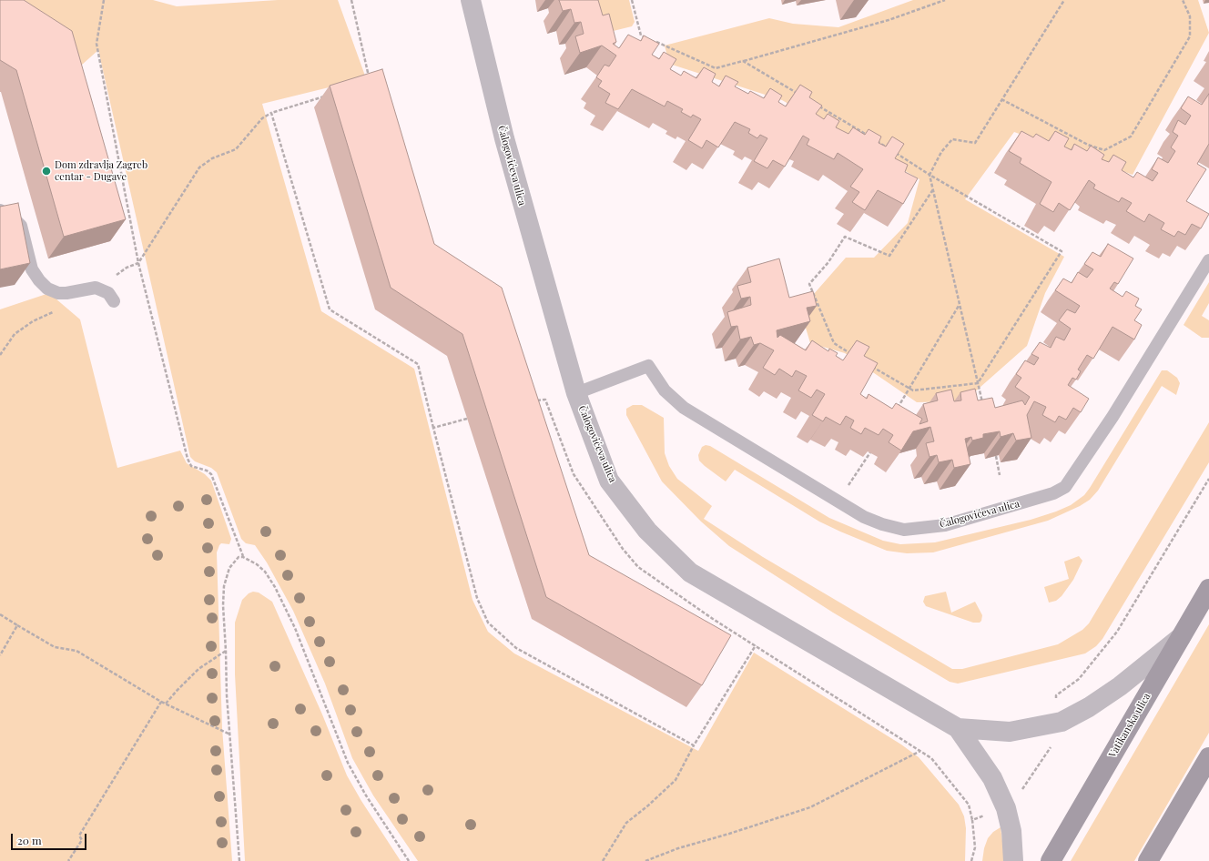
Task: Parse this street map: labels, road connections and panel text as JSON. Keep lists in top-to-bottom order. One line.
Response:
{"streets":{"street":["Čalogovićeva ulica","Vatikanska ulica"]},"crossings":[["Čalogovićeva ulica","Vatikanska ulica"]],"places":["Dom zdravlja Zagreb centar - Dugave"],"scale_bar":"20 m"}
